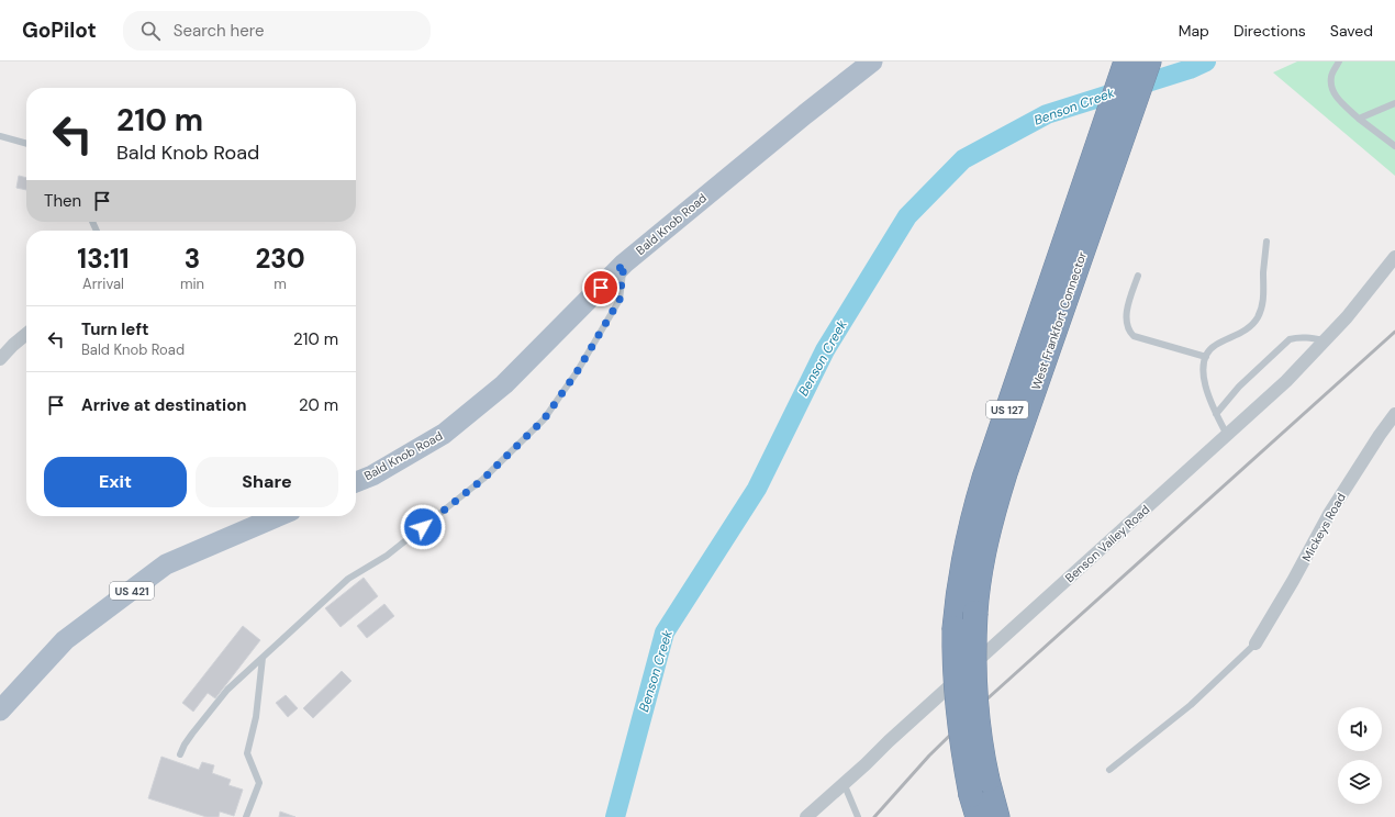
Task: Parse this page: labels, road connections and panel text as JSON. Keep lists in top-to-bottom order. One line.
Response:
{"streets":{"highway":["West Frankfort Connector","US 127"],"main road":["Bald Knob Road","US 421"],"street":["Mickeys Road","Benson Valley Road"]},"water":["Benson Creek"],"page":{"header":"GoPilot","search":"Search here","nav":["Map","Directions","Saved"],"turn":["210 m","Bald Knob Road"],"then":"Then","eta":["13:11","Arrival","3","min","230","m"],"list":[{"name":"Turn left","note":"Bald Knob Road","value":"210 m"},{"name":"Arrive at destination","value":"20 m"}],"buttons":["Exit","Share"]}}
